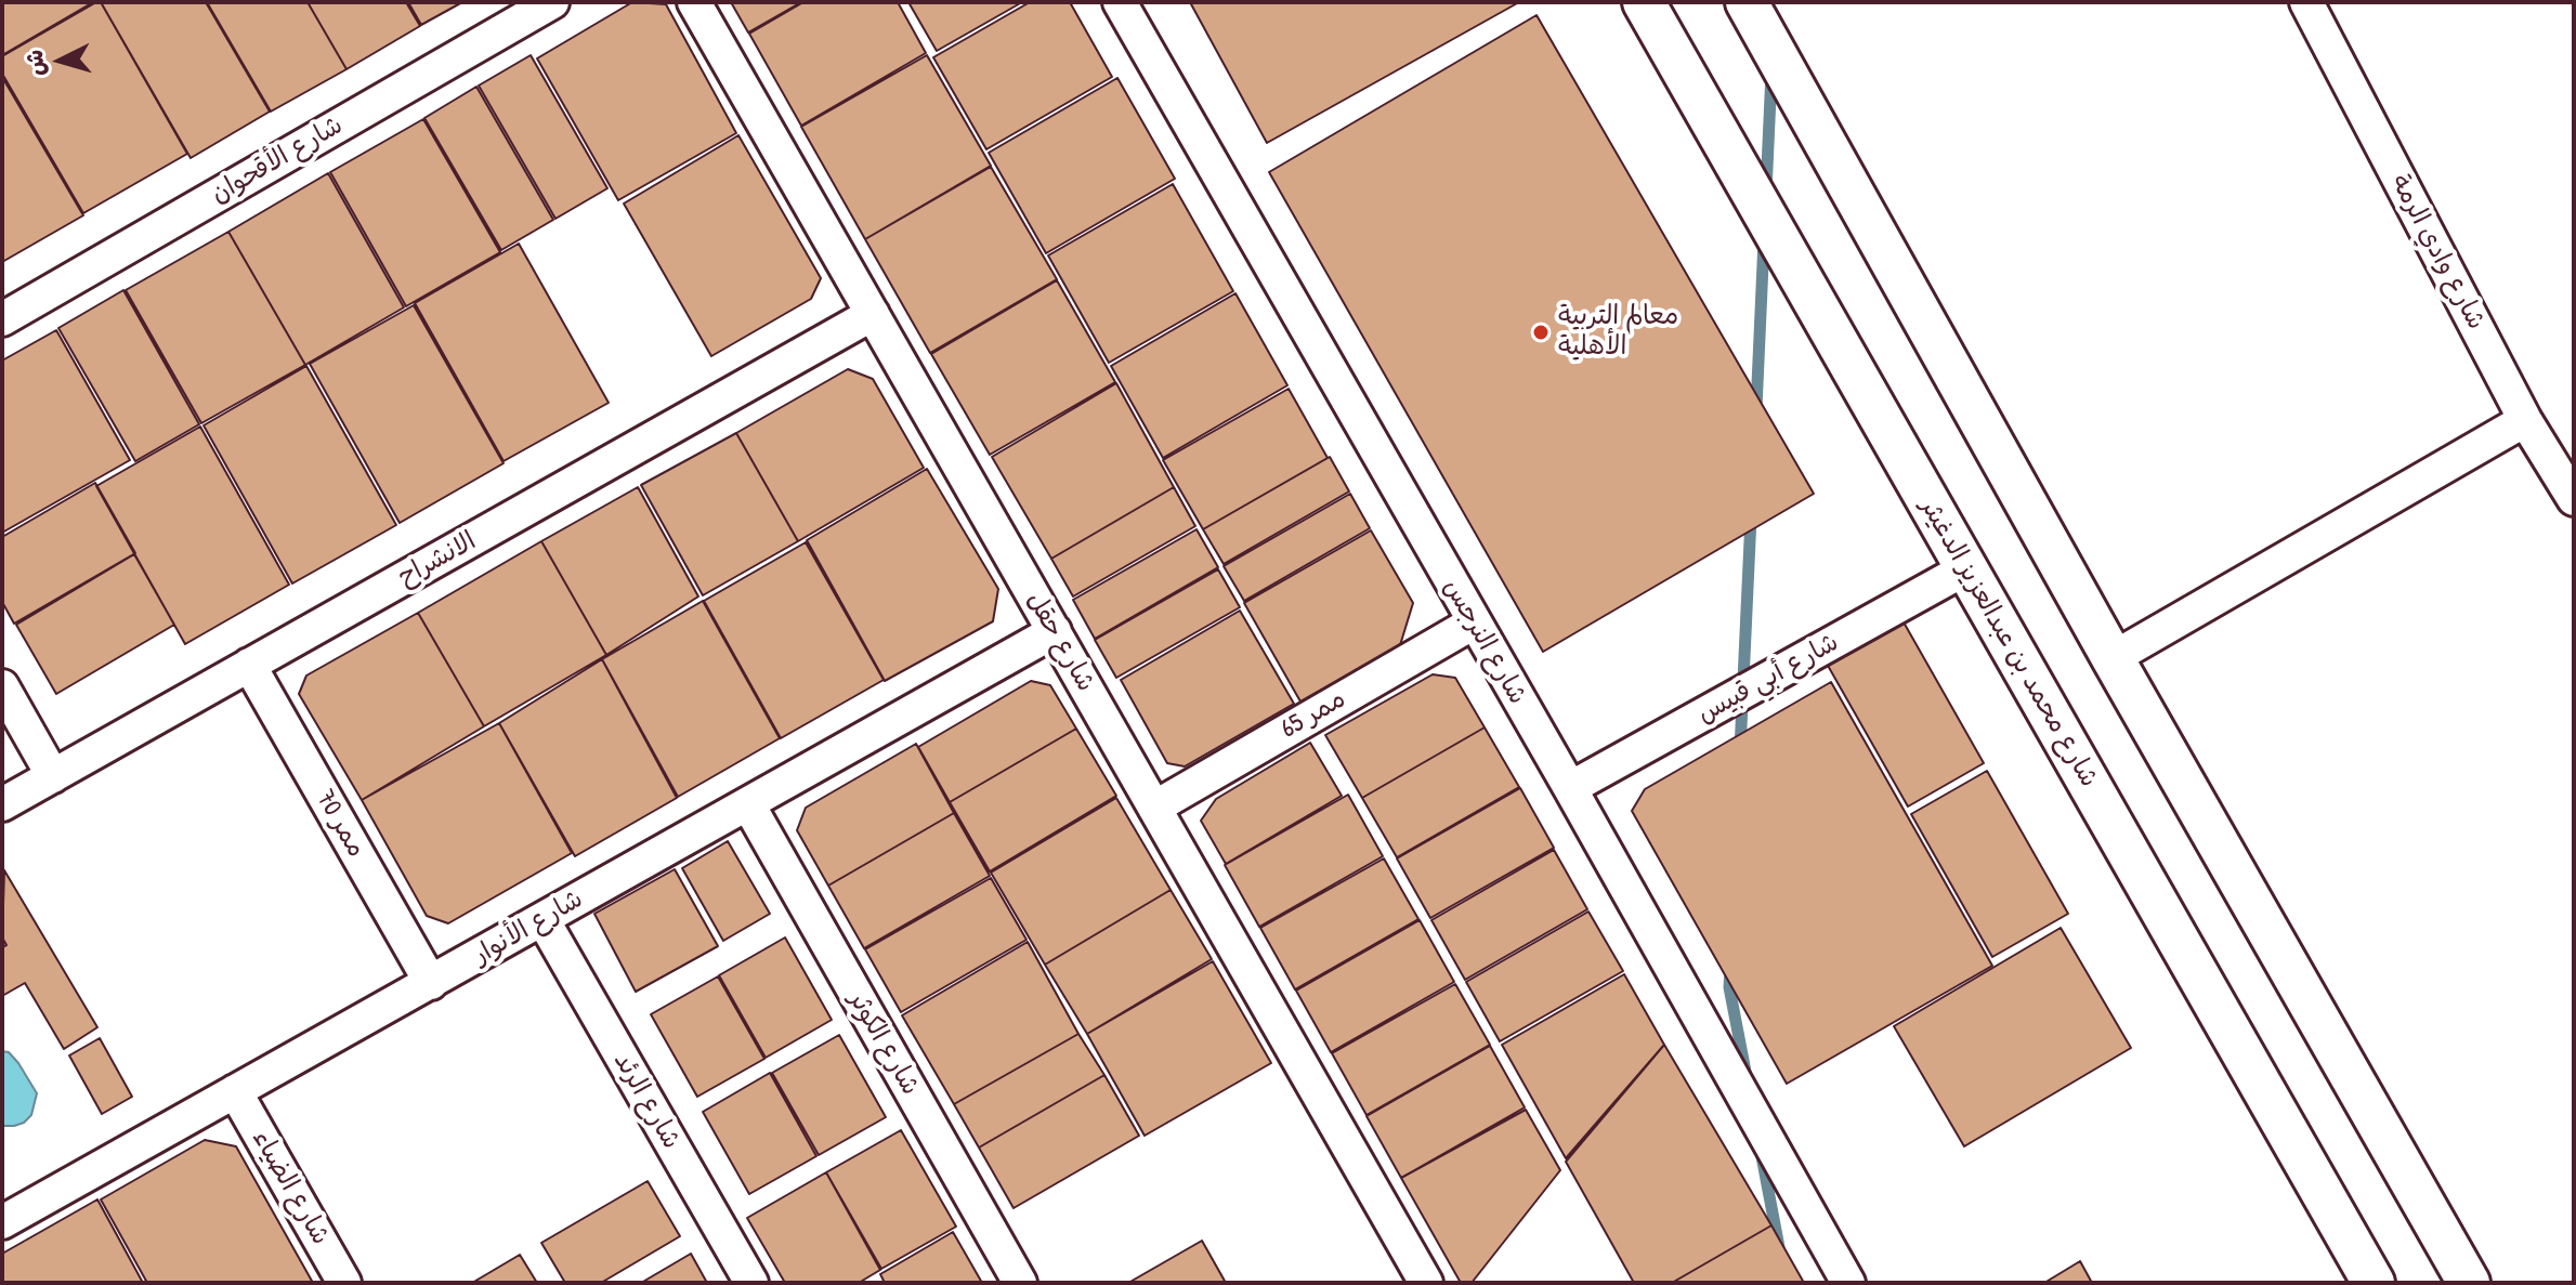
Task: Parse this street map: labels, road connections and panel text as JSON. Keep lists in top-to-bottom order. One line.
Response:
{"streets":{"street":["شارع الأقحوان","شارع وادي الرمة","الانشراح","شارع حقل","شارع النرجس","شارع محمد بن عبدالعزيز الدغيثر","شارع أبي قبيس","ممر 65","ممر 70","شارع الأنوار","شارع الكوثر","شارع الرئد","شارع الضياء"]},"crossings":[["الانشراح","شارع حقل"],["الانشراح","ممر 70"],["شارع حقل","ممر 65"],["شارع حقل","شارع الأنوار"],["شارع النرجس","شارع أبي قبيس"],["شارع النرجس","ممر 65"],["شارع محمد بن عبدالعزيز الدغيثر","شارع أبي قبيس"],["ممر 70","شارع الأنوار"],["شارع الأنوار","شارع الكوثر"],["شارع الأنوار","شارع الرئد"],["شارع الأنوار","شارع الضياء"]],"places":["معالم التربية الأهلية"],"north":"left"}
